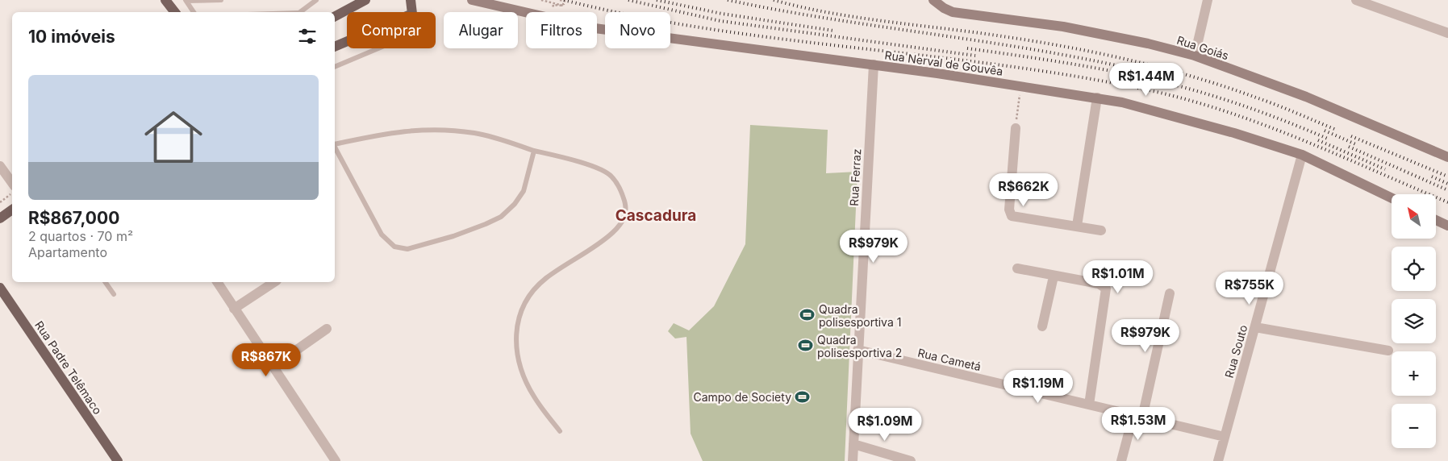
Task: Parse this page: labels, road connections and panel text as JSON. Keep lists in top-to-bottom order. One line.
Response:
{"streets":{"main road":["Rua Goiás","Rua Nerval de Gouvêa","Rua Padre Telêmaco"],"street":["Rua Ferraz","Rua Souto","Rua Cametá"]},"crossings":[["Rua Nerval de Gouvêa","Rua Ferraz"],["Rua Nerval de Gouvêa","Rua Souto"],["Rua Ferraz","Rua Cametá"],["Rua Souto","Rua Cametá"]],"districts":["Cascadura"],"places":{"sports":["Quadra polisesportiva 1","Quadra polisesportiva 2","Campo de Society"]},"north":"top left","page":{"chip":["Comprar","Alugar","Filtros","Novo"],"heading":"10 imóveis","list":[{"name":"R$867,000","note":"2 quartos · 70 m² · Apartamento"}],"price":["R$1.44M","R$662K","R$979K","R$1.01M","R$755K","R$979K","R$867K","R$1.19M","R$1.53M","R$1.09M"],"map_buttons":["+","−"]}}
